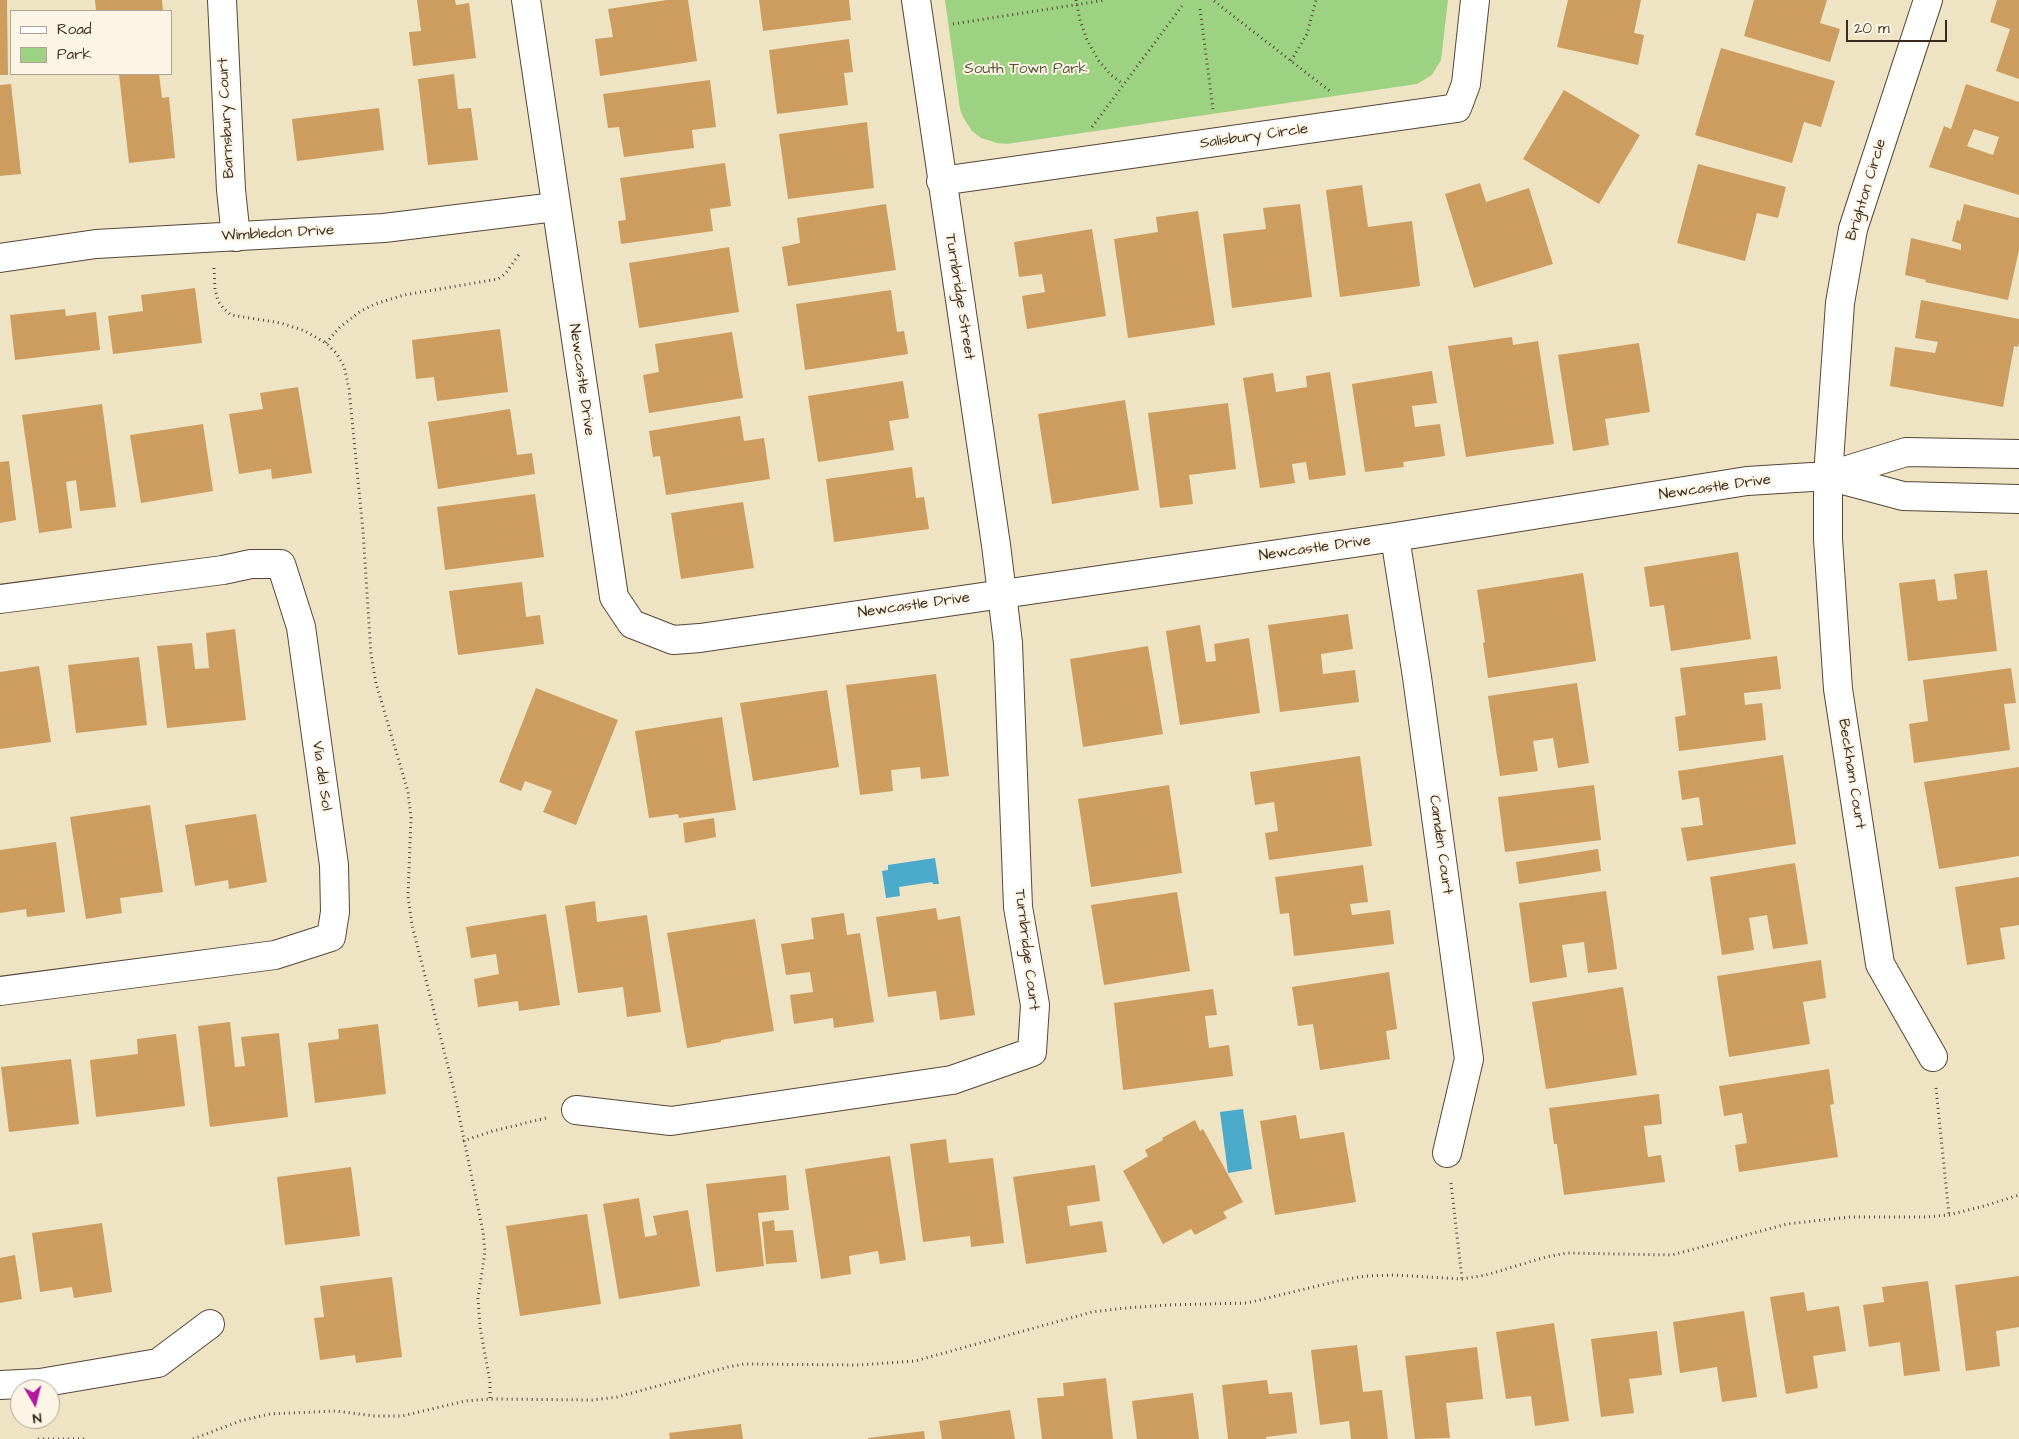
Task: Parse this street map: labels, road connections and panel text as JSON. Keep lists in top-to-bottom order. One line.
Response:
{"streets":{"street":["Barnsbury Court","Salisbury Circle","Brighton Circle","Wimbledon Drive","Turnbridge Street","Newcastle Drive","Beckham Court","Via del Sol","Camden Court","Turnbridge Court"]},"crossings":[["Barnsbury Court","Wimbledon Drive"],["Salisbury Circle","Turnbridge Street"],["Brighton Circle","Newcastle Drive"],["Brighton Circle","Beckham Court"],["Wimbledon Drive","Newcastle Drive"],["Turnbridge Street","Newcastle Drive"],["Turnbridge Street","Turnbridge Court"],["Newcastle Drive","Beckham Court"],["Newcastle Drive","Camden Court"],["Newcastle Drive","Turnbridge Court"]],"parks":["South Town Park"],"legend":["Road","Park"],"scale_bar":"20 m","north":"bottom"}
